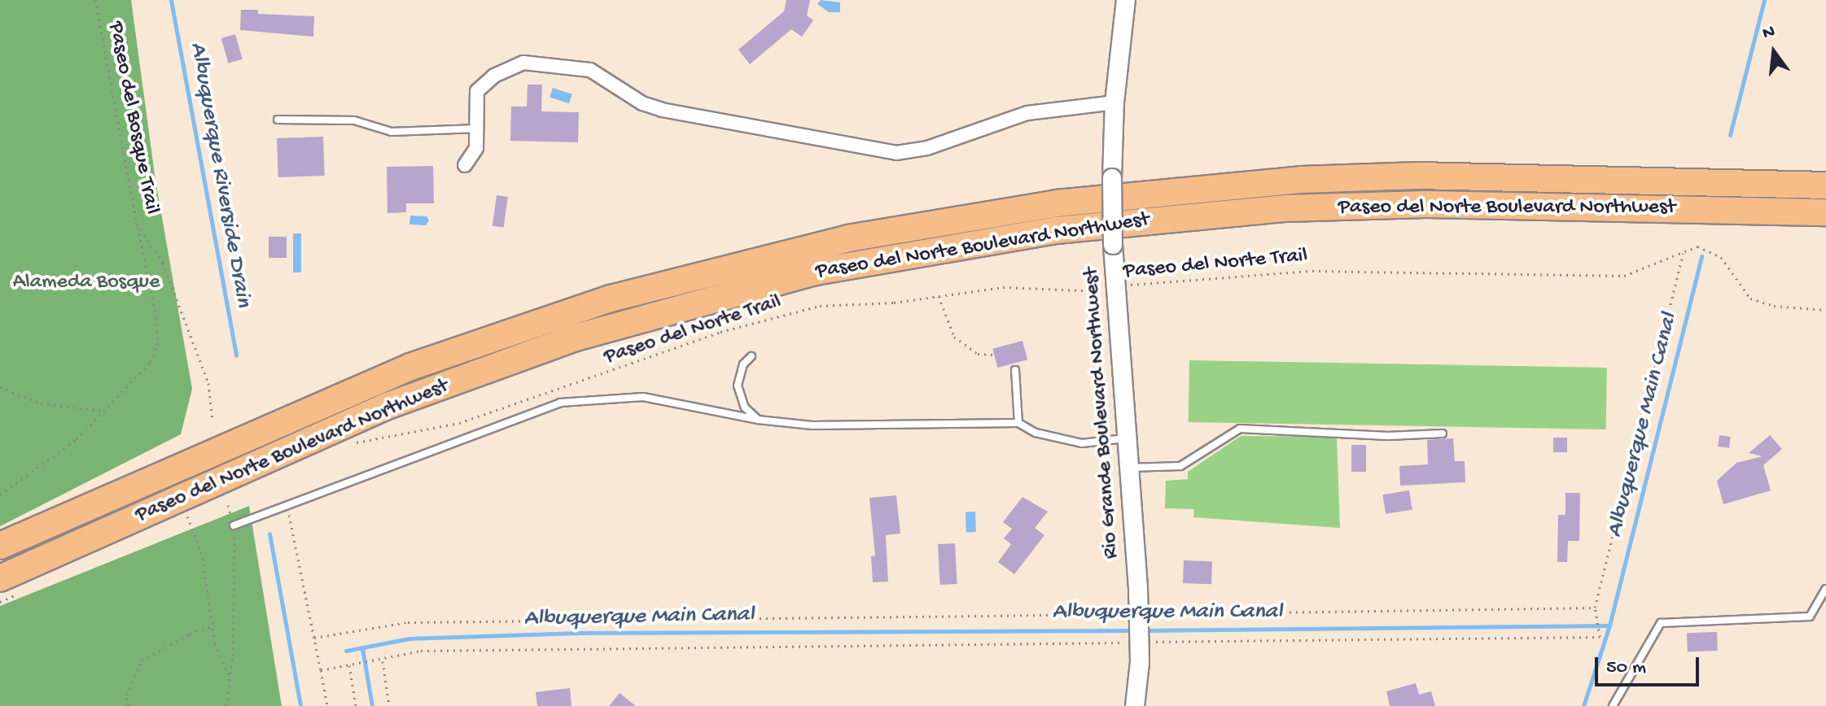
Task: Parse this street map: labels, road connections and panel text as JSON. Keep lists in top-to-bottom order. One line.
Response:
{"streets":{"highway":["Paseo del Norte Boulevard Northwest"],"street":["Rio Grande Boulevard Northwest"],"path":["Paseo del Bosque Trail","Paseo del Norte Trail"]},"crossings":[["Paseo del Norte Trail","Rio Grande Boulevard Northwest"]],"water":["Albuquerque Riverside Drain","Albuquerque Main Canal"],"parks":["Alameda Bosque"],"scale_bar":"50 m","north":"top"}
